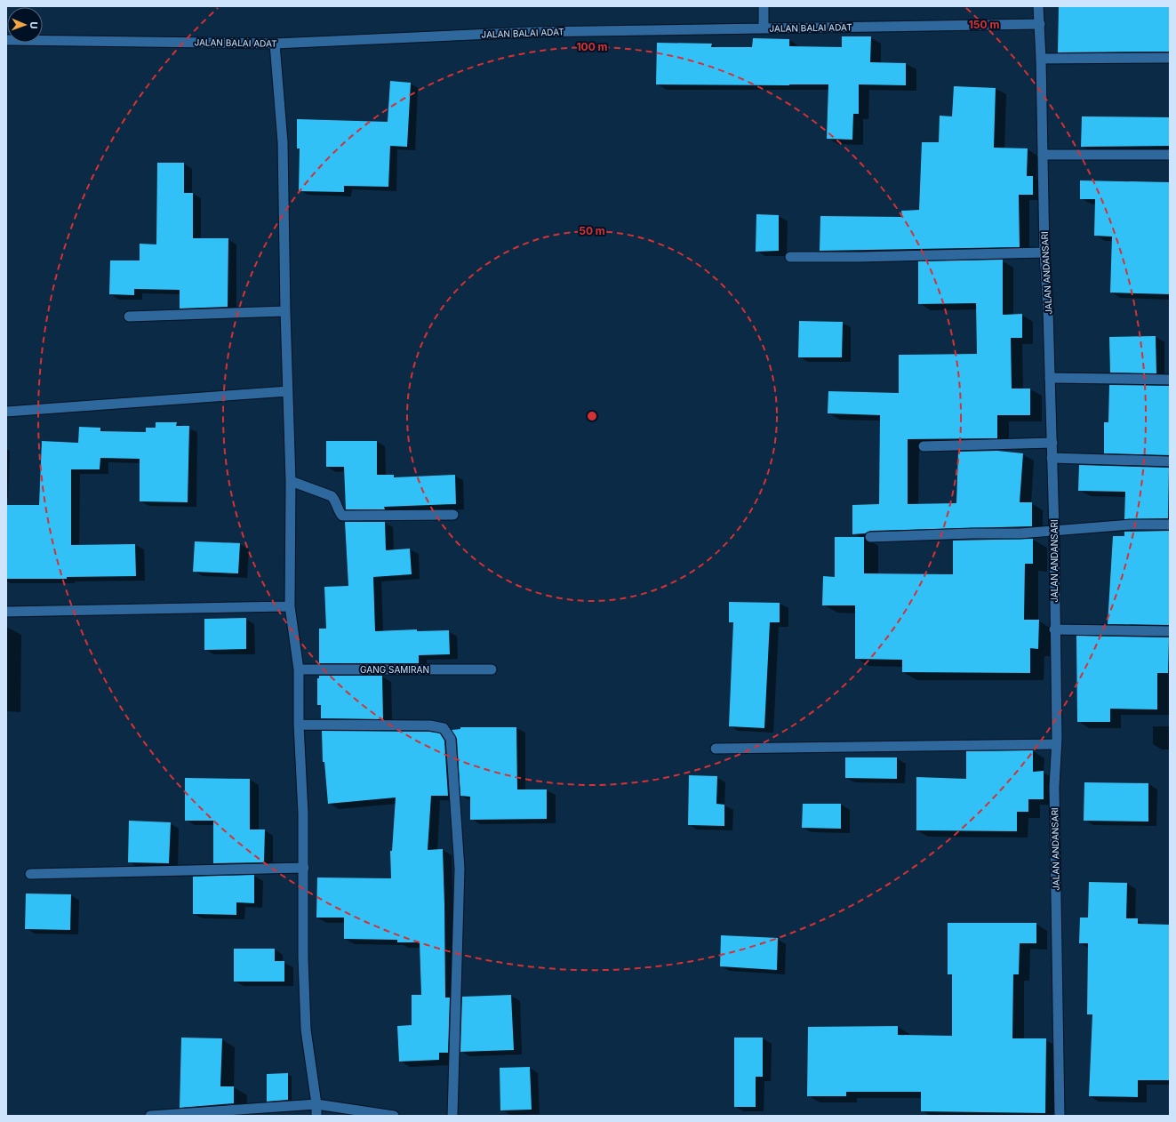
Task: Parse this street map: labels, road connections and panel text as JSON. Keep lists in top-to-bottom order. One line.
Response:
{"streets":{"street":["JALAN BALAI ADAT","JALAN ANDANSARI","GANG SAMIRAN"]},"crossings":[["JALAN BALAI ADAT","JALAN ANDANSARI"]],"north":"right","rings":["150 m","100 m","50 m"]}
